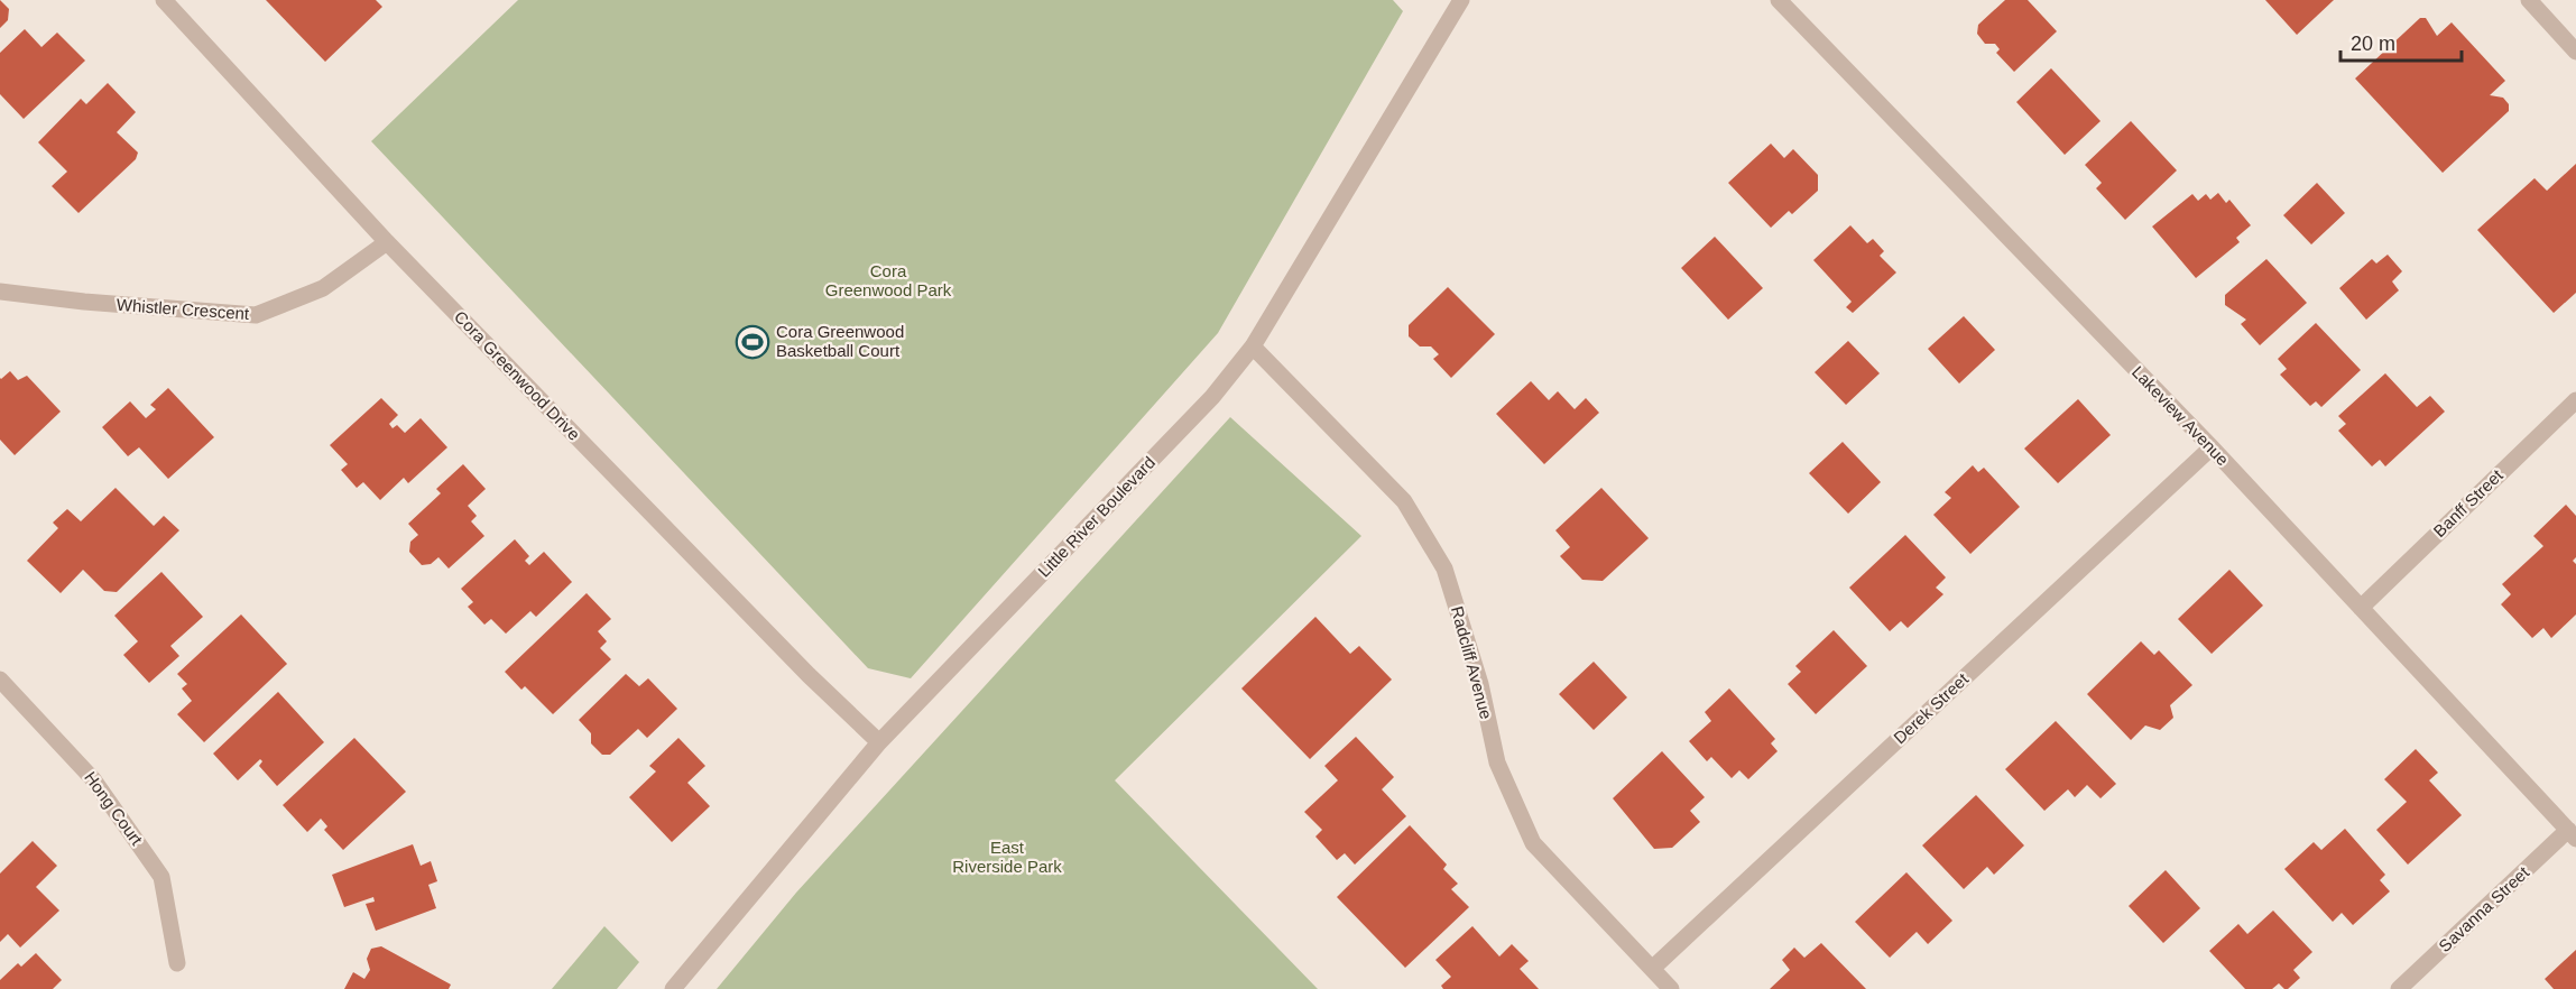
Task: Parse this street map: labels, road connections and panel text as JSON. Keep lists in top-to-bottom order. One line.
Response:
{"streets":{"street":["Whistler Crescent","Cora Greenwood Drive","Lakeview Avenue","Banff Street","Little River Boulevard","Radcliff Avenue","Derek Street","Hong Court","Savanna Street"]},"crossings":[["Whistler Crescent","Cora Greenwood Drive"],["Cora Greenwood Drive","Little River Boulevard"],["Lakeview Avenue","Banff Street"],["Lakeview Avenue","Derek Street"],["Lakeview Avenue","Savanna Street"],["Little River Boulevard","Radcliff Avenue"],["Radcliff Avenue","Derek Street"]],"parks":["Cora Greenwood Park","East Riverside Park"],"places":{"sports":["Cora Greenwood Basketball Court"]},"scale_bar":"20 m"}
